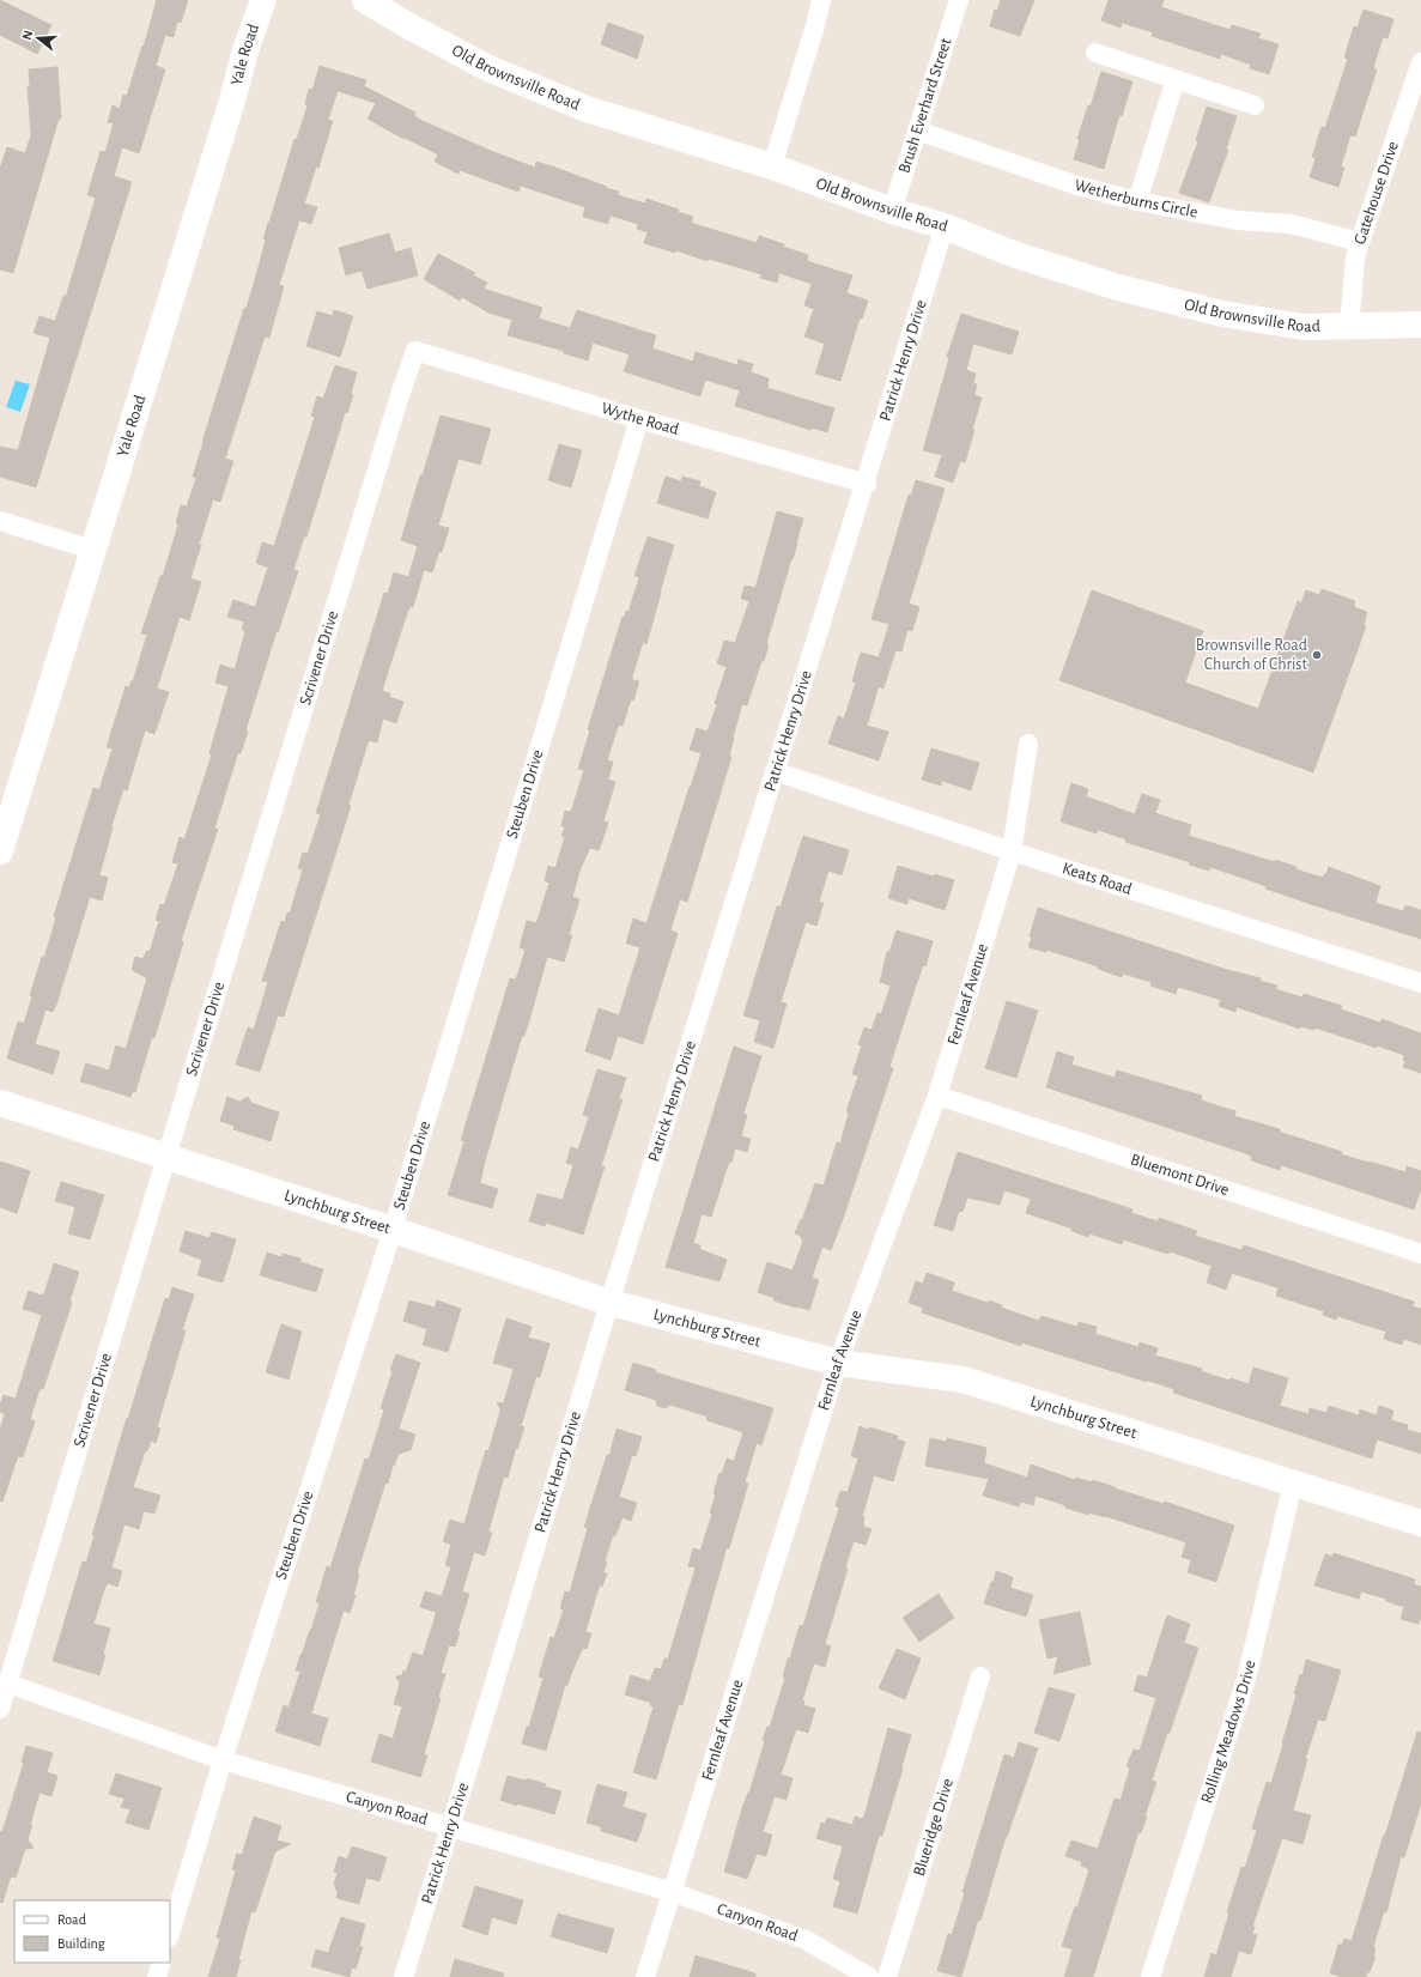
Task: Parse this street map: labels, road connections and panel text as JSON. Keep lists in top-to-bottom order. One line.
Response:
{"streets":{"main road":["Yale Road","Old Brownsville Road","Lynchburg Street"],"street":["Brush Everhard Street","Gatehouse Drive","Wetherburns Circle","Patrick Henry Drive","Wythe Road","Scrivener Drive","Steuben Drive","Keats Road","Fernleaf Avenue","Bluemont Drive","Rolling Meadows Drive","Canyon Road","Blueridge Drive"]},"crossings":[["Old Brownsville Road","Brush Everhard Street"],["Old Brownsville Road","Gatehouse Drive"],["Old Brownsville Road","Patrick Henry Drive"],["Brush Everhard Street","Wetherburns Circle"],["Gatehouse Drive","Wetherburns Circle"],["Patrick Henry Drive","Wythe Road"],["Patrick Henry Drive","Keats Road"],["Patrick Henry Drive","Lynchburg Street"],["Patrick Henry Drive","Canyon Road"],["Wythe Road","Scrivener Drive"],["Wythe Road","Steuben Drive"],["Scrivener Drive","Lynchburg Street"],["Scrivener Drive","Canyon Road"],["Steuben Drive","Lynchburg Street"],["Steuben Drive","Canyon Road"],["Keats Road","Fernleaf Avenue"],["Fernleaf Avenue","Bluemont Drive"],["Fernleaf Avenue","Lynchburg Street"],["Fernleaf Avenue","Canyon Road"],["Lynchburg Street","Rolling Meadows Drive"]],"places":["Brownsville Road Church of Christ"],"legend":["Road","Building"],"north":"left"}
